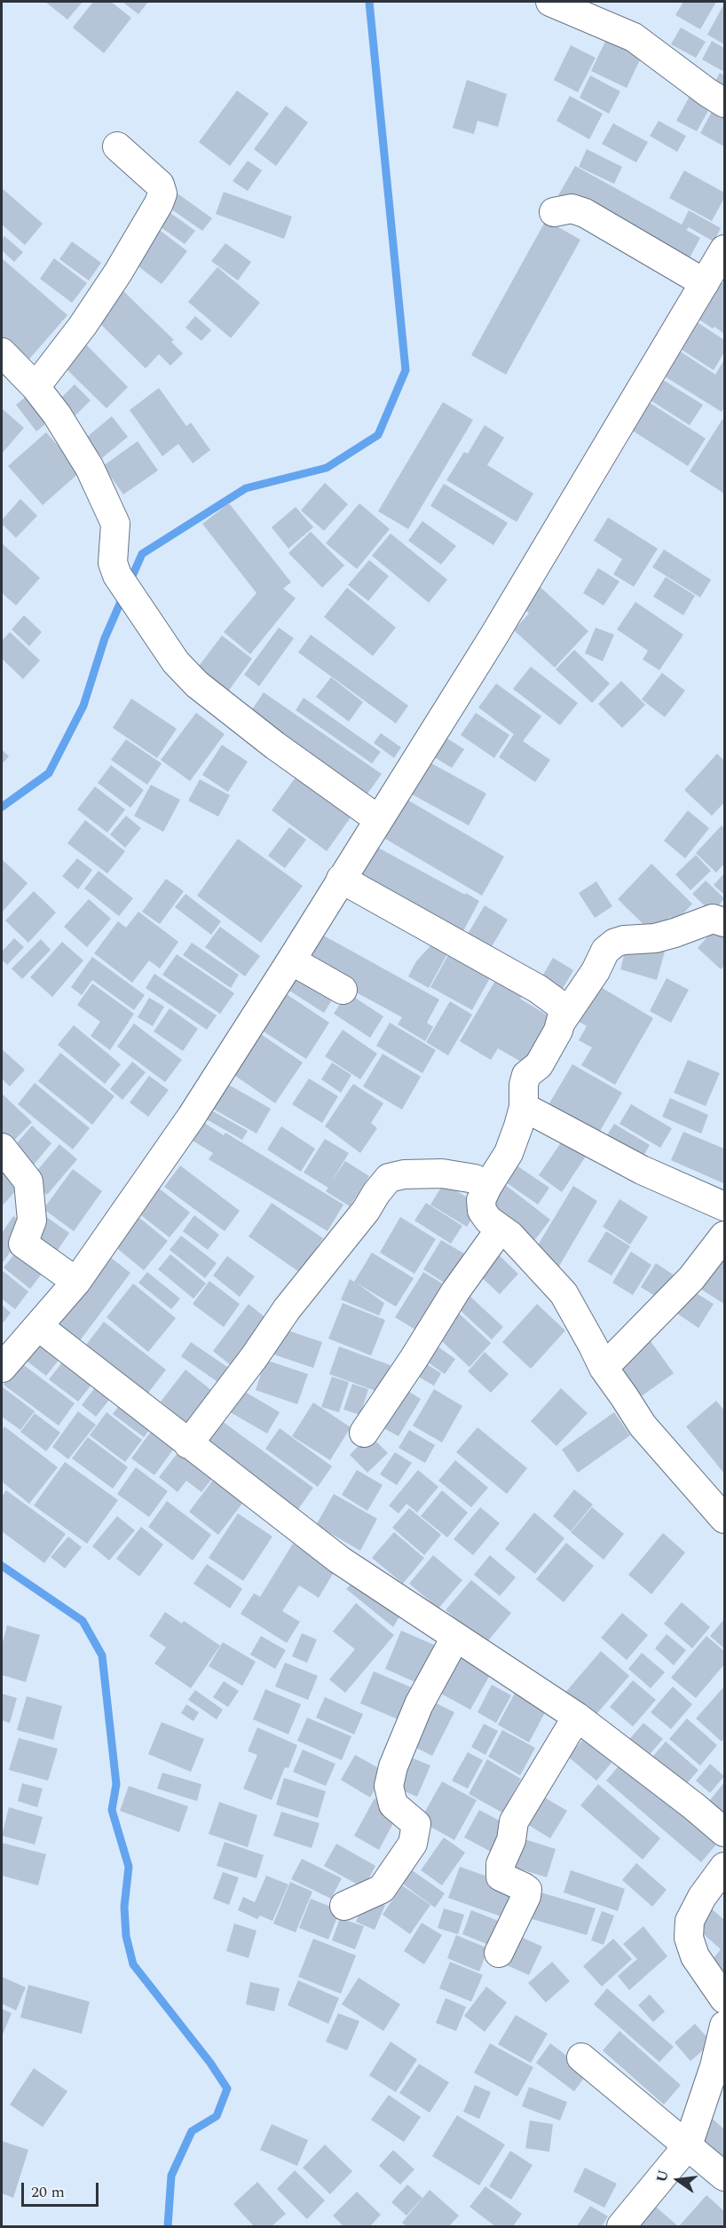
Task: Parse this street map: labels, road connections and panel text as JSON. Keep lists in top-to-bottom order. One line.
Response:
{"scale_bar":"20 m","north":"left"}
